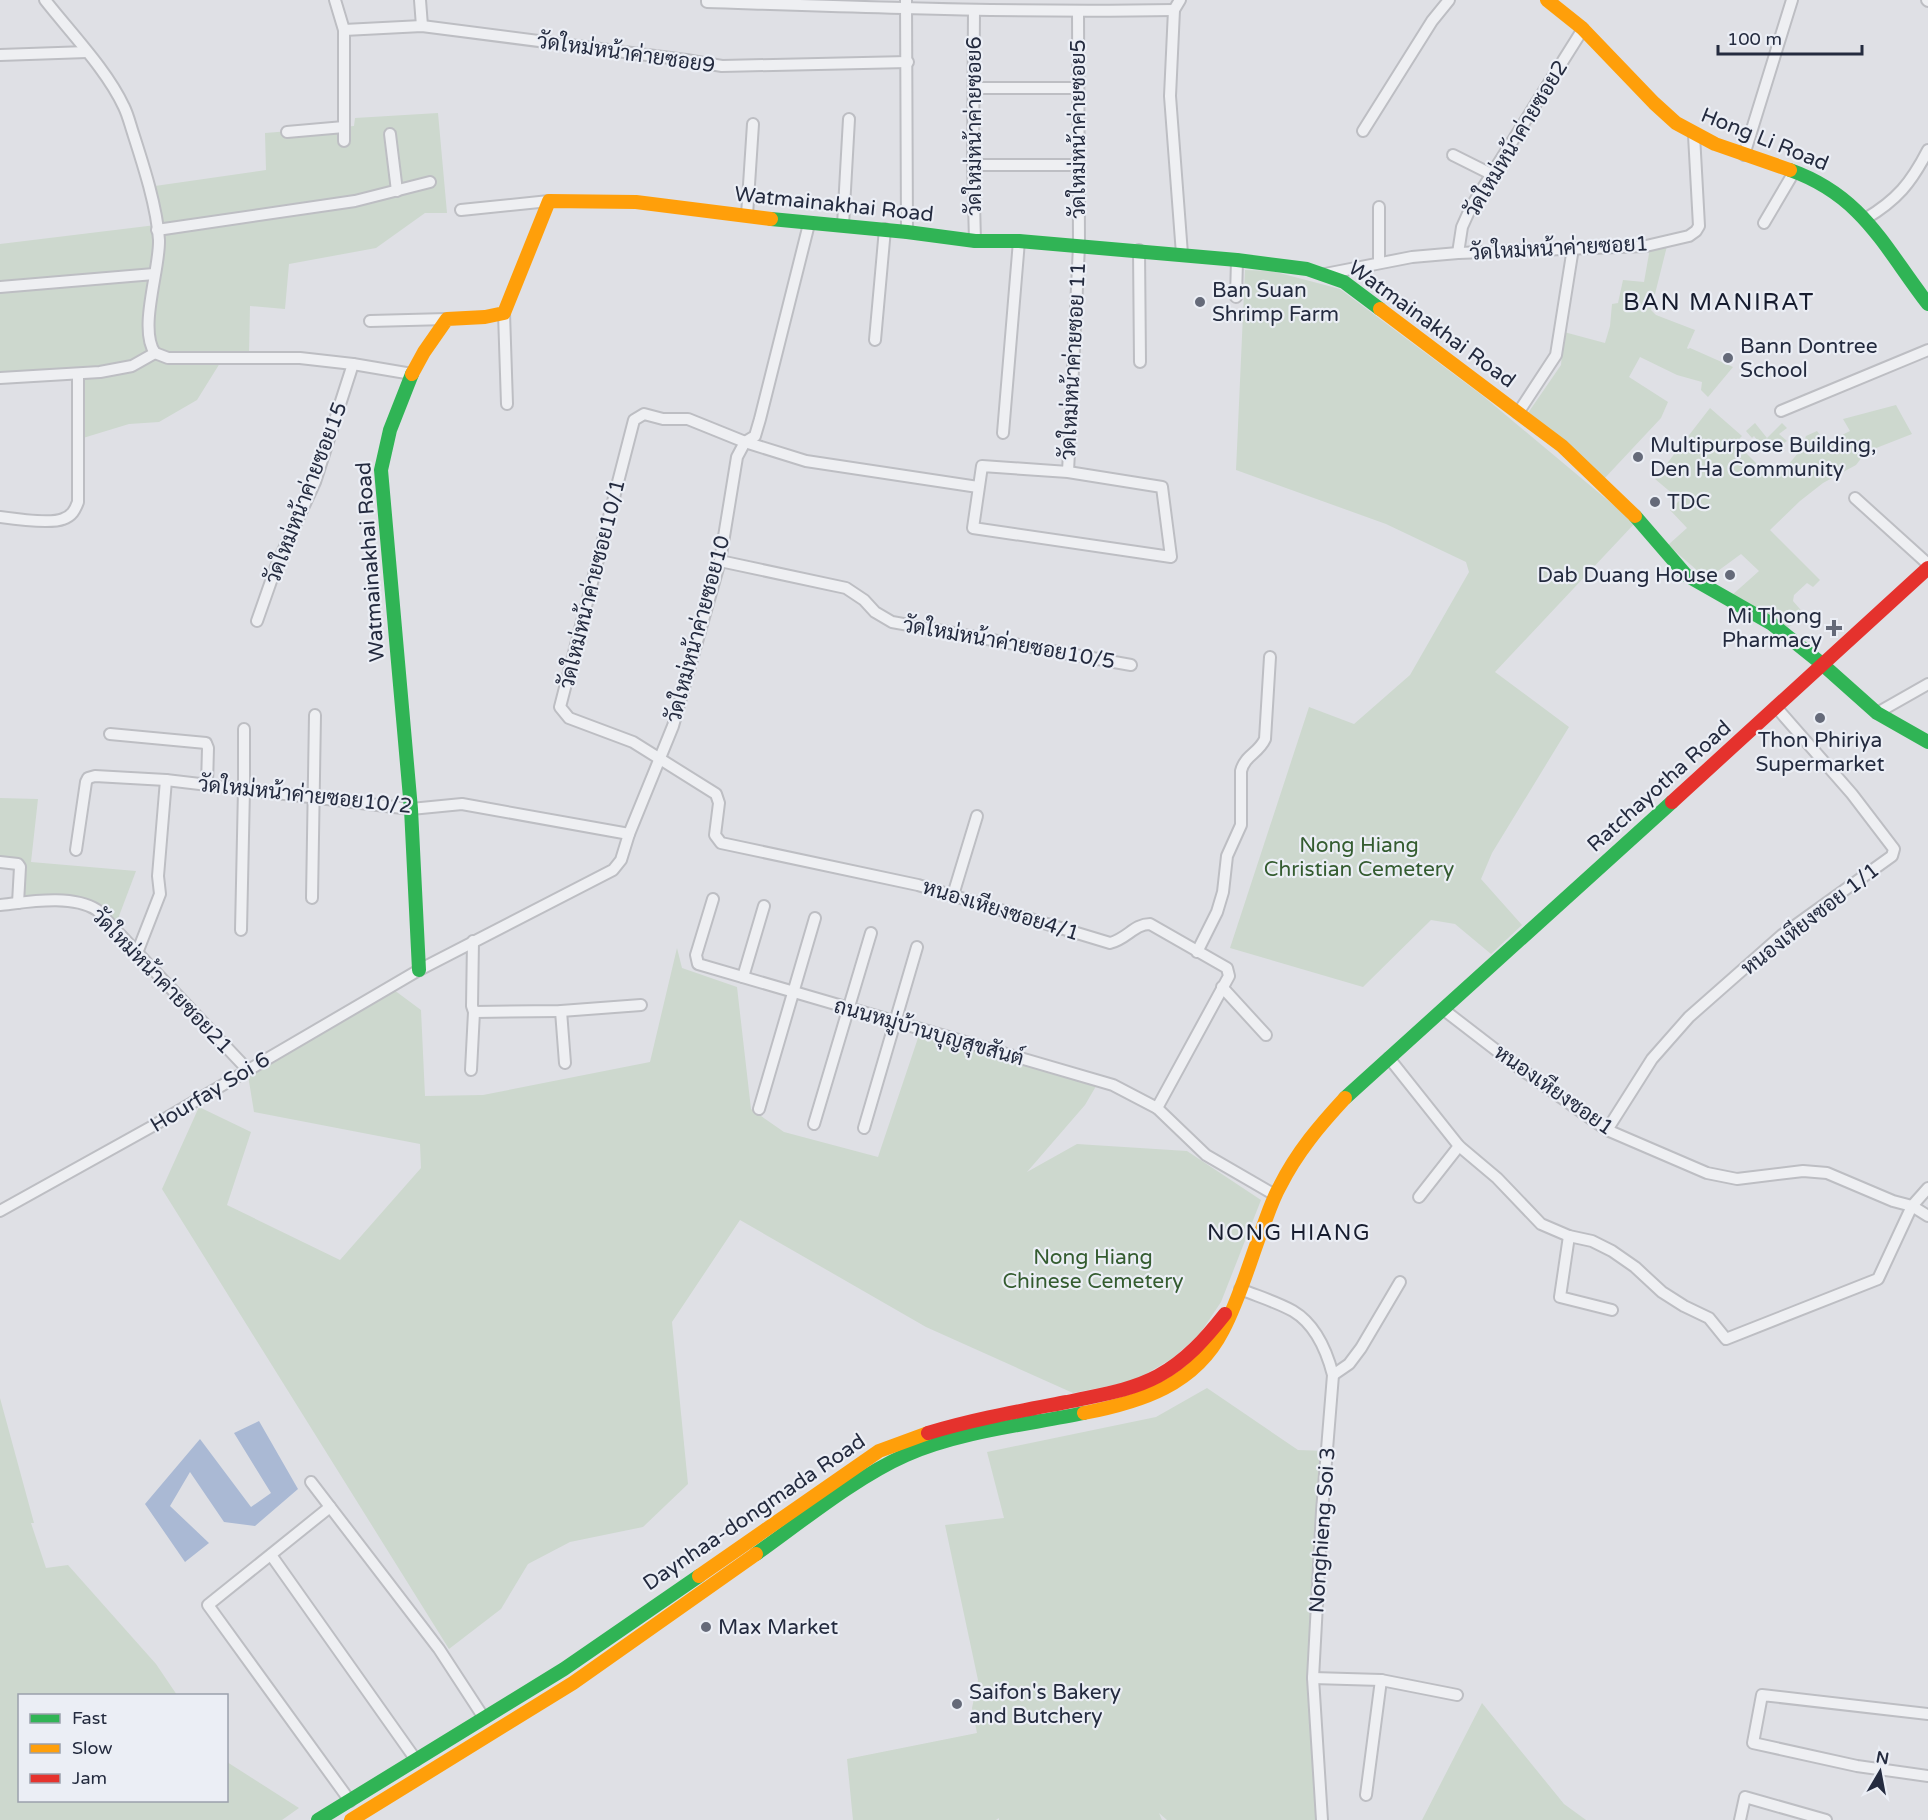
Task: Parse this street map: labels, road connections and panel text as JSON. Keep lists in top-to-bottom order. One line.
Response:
{"streets":{"main road":["Hong Li Road","Watmainakhai Road","Ratchayotha Road","Daynhaa-dongmada Road"],"street":["วัดใหม่หน้าค่ายซอย9","วัดใหม่หน้าค่ายซอย6","วัดใหม่หน้าค่ายซอย5","วัดใหม่หน้าค่ายซอย2","วัดใหม่หน้าค่ายซอย1","วัดใหม่หน้าค่ายซอย 11","วัดใหม่หน้าค่ายซอย15","วัดใหม่หน้าค่ายซอย10/1","วัดใหม่หน้าค่ายซอย10","วัดใหม่หน้าค่ายซอย10/5","วัดใหม่หน้าค่ายซอย10/2","หนองเหียงซอย4/1","หนองเหียงซอย 1/1","วัดใหม่หน้าค่ายซอย21","ถนนหมู่บ้านบุญสุขสันต์","หนองเหียงซอย1","Hourfay Soi 6","Nonghieng Soi 3"]},"crossings":[["วัดใหม่หน้าค่ายซอย6","Watmainakhai Road"],["วัดใหม่หน้าค่ายซอย5","Watmainakhai Road"],["วัดใหม่หน้าค่ายซอย5","วัดใหม่หน้าค่ายซอย 11"],["วัดใหม่หน้าค่ายซอย2","Hong Li Road"],["วัดใหม่หน้าค่ายซอย2","วัดใหม่หน้าค่ายซอย1"],["Hong Li Road","วัดใหม่หน้าค่ายซอย1"],["Watmainakhai Road","วัดใหม่หน้าค่ายซอย1"],["Watmainakhai Road","วัดใหม่หน้าค่ายซอย 11"],["Watmainakhai Road","วัดใหม่หน้าค่ายซอย10"],["Watmainakhai Road","Ratchayotha Road"],["Watmainakhai Road","วัดใหม่หน้าค่ายซอย10/2"],["Watmainakhai Road","Hourfay Soi 6"],["วัดใหม่หน้าค่ายซอย10/1","วัดใหม่หน้าค่ายซอย10"],["วัดใหม่หน้าค่ายซอย10/1","หนองเหียงซอย4/1"],["วัดใหม่หน้าค่ายซอย10","วัดใหม่หน้าค่ายซอย10/5"],["วัดใหม่หน้าค่ายซอย10","วัดใหม่หน้าค่ายซอย10/2"],["วัดใหม่หน้าค่ายซอย10","หนองเหียงซอย4/1"],["วัดใหม่หน้าค่ายซอย10","Hourfay Soi 6"],["Ratchayotha Road","หนองเหียงซอย 1/1"],["Ratchayotha Road","หนองเหียงซอย1"],["Ratchayotha Road","Daynhaa-dongmada Road"],["วัดใหม่หน้าค่ายซอย10/2","Hourfay Soi 6"],["หนองเหียงซอย 1/1","หนองเหียงซอย1"],["วัดใหม่หน้าค่ายซอย21","Hourfay Soi 6"],["ถนนหมู่บ้านบุญสุขสันต์","Daynhaa-dongmada Road"],["Daynhaa-dongmada Road","Nonghieng Soi 3"]],"districts":["BAN MANIRAT","NONG HIANG"],"parks":["Nong Hiang Christian Cemetery","Nong Hiang Chinese Cemetery"],"places":{"other":["Ban Suan Shrimp Farm","Bann Dontree School","Multipurpose Building, Den Ha Community","TDC","Dab Duang House","Thon Phiriya Supermarket","Max Market","Saifon's Bakery and Butchery"],"health":["Mi Thong Pharmacy"]},"legend":["Fast","Slow","Jam"],"scale_bar":"100 m","north":"top"}
